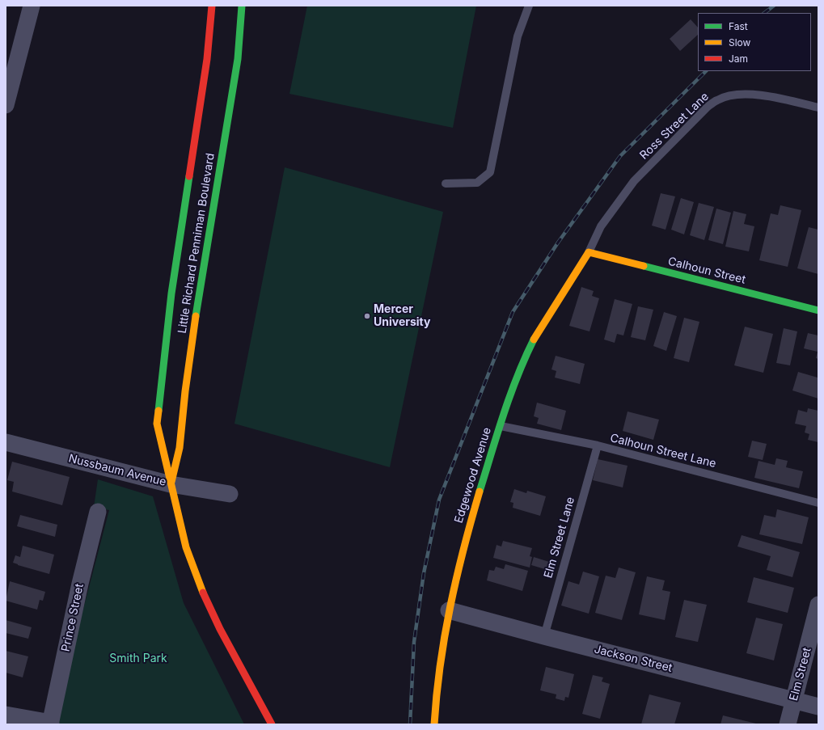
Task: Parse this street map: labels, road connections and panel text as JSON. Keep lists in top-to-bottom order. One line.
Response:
{"streets":{"street":["Little Richard Penniman Boulevard","Calhoun Street","Nussbaum Avenue","Edgewood Avenue","Prince Street","Jackson Street","Elm Street"],"lane":["Ross Street Lane","Calhoun Street Lane","Elm Street Lane"]},"crossings":[["Ross Street Lane","Calhoun Street"],["Ross Street Lane","Edgewood Avenue"],["Little Richard Penniman Boulevard","Nussbaum Avenue"],["Calhoun Street","Edgewood Avenue"],["Calhoun Street Lane","Edgewood Avenue"],["Calhoun Street Lane","Elm Street Lane"],["Edgewood Avenue","Jackson Street"],["Elm Street Lane","Jackson Street"],["Jackson Street","Elm Street"]],"parks":["Smith Park"],"places":["Mercer University"],"legend":["Fast","Slow","Jam"]}
